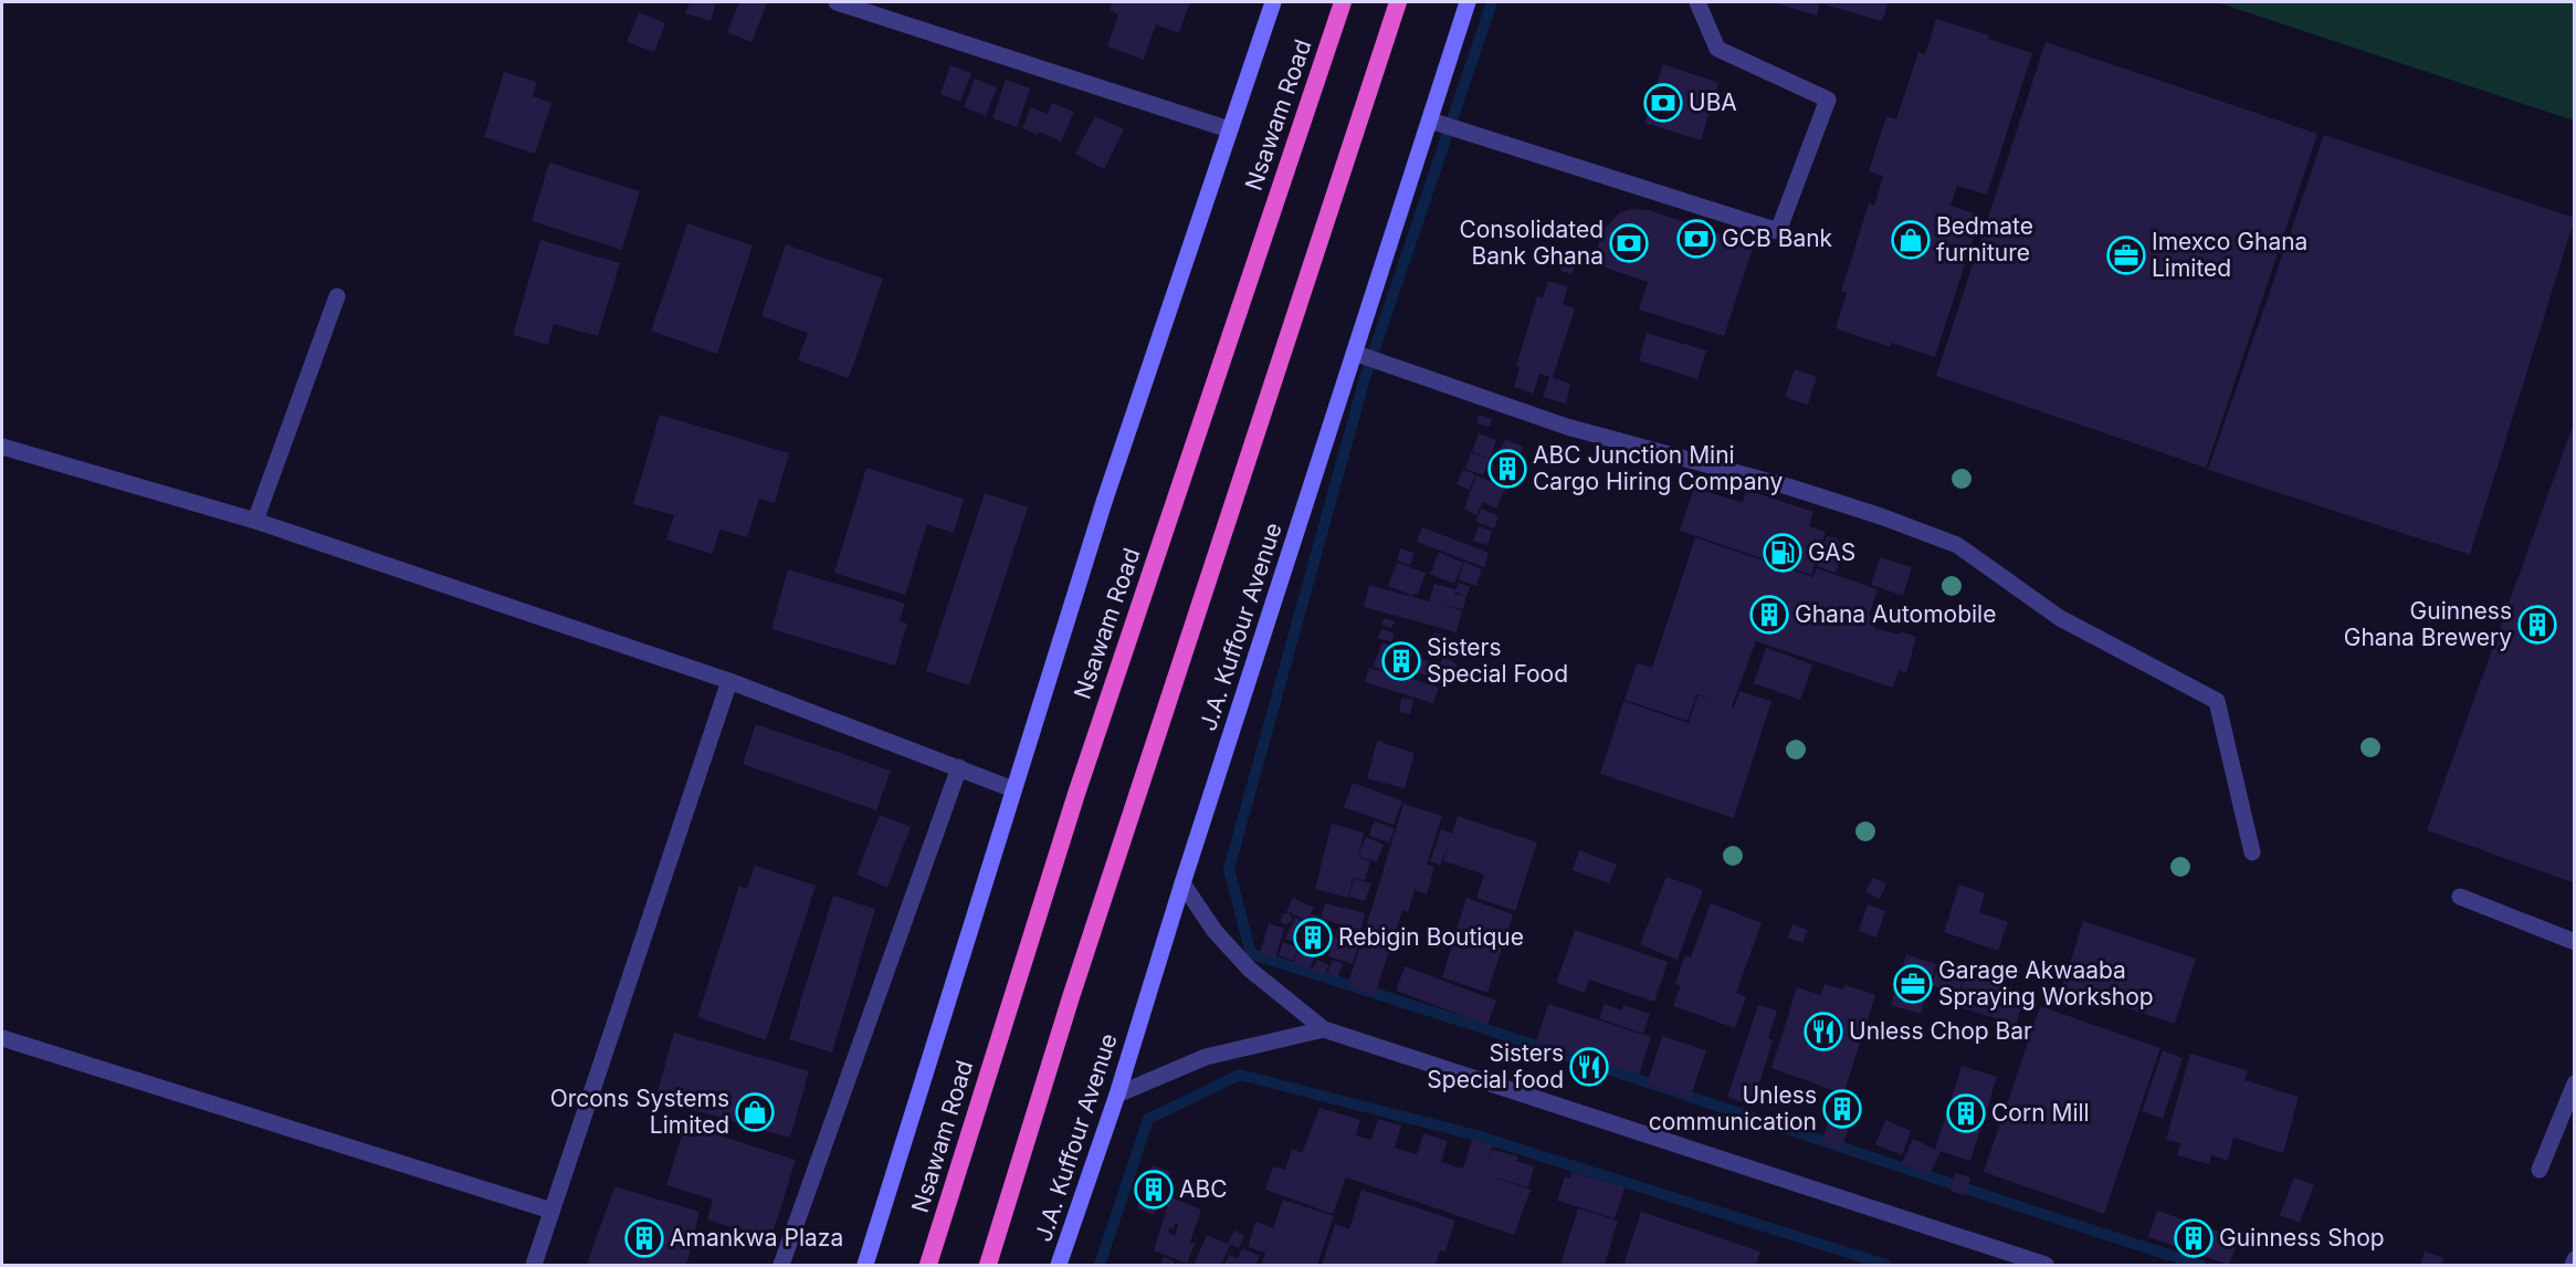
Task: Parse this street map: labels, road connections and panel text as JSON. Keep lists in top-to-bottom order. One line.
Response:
{"streets":{"highway":["Nsawam Road"],"main road":["J.A. Kuffour Avenue"]},"places":{"bank":["UBA","GCB Bank","Consolidated Bank Ghana"],"shop":["Bedmate furniture","Orcons Systems Limited"],"office":["Imexco Ghana Limited","Garage Akwaaba Spraying Workshop"],"building":["ABC Junction Mini Cargo Hiring Company","Ghana Automobile","Guinness Ghana Brewery","Sisters Special Food","Rebigin Boutique","Unless communication","Corn Mill","ABC","Amankwa Plaza","Guinness Shop"],"fuel station":["GAS"],"restaurant":["Unless Chop Bar","Sisters Special food"]}}
